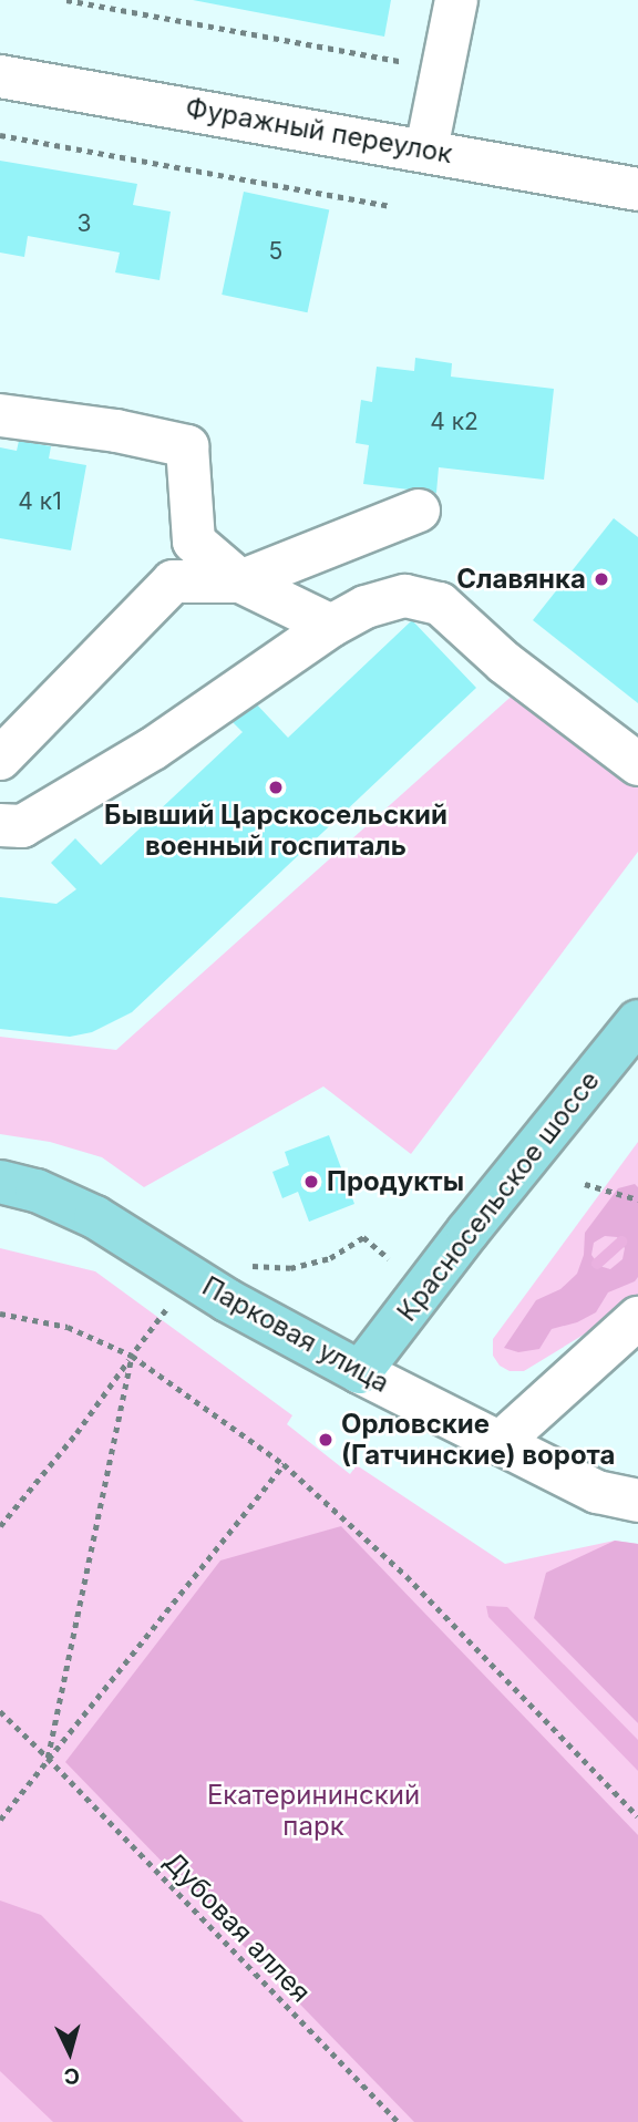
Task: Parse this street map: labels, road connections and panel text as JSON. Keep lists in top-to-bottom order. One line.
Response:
{"streets":{"main road":["Красносельское шоссе","Парковая улица"],"street":["Фуражный переулок"],"path":["Дубовая аллея"]},"crossings":[["Красносельское шоссе","Парковая улица"]],"parks":["Екатерининский парк"],"places":["Славянка","Бывший Царскосельский военный госпиталь","Продукты","Орловские (Гатчинские) ворота"],"house_numbers":["3","5","4 к2","4 к1"],"north":"bottom"}
